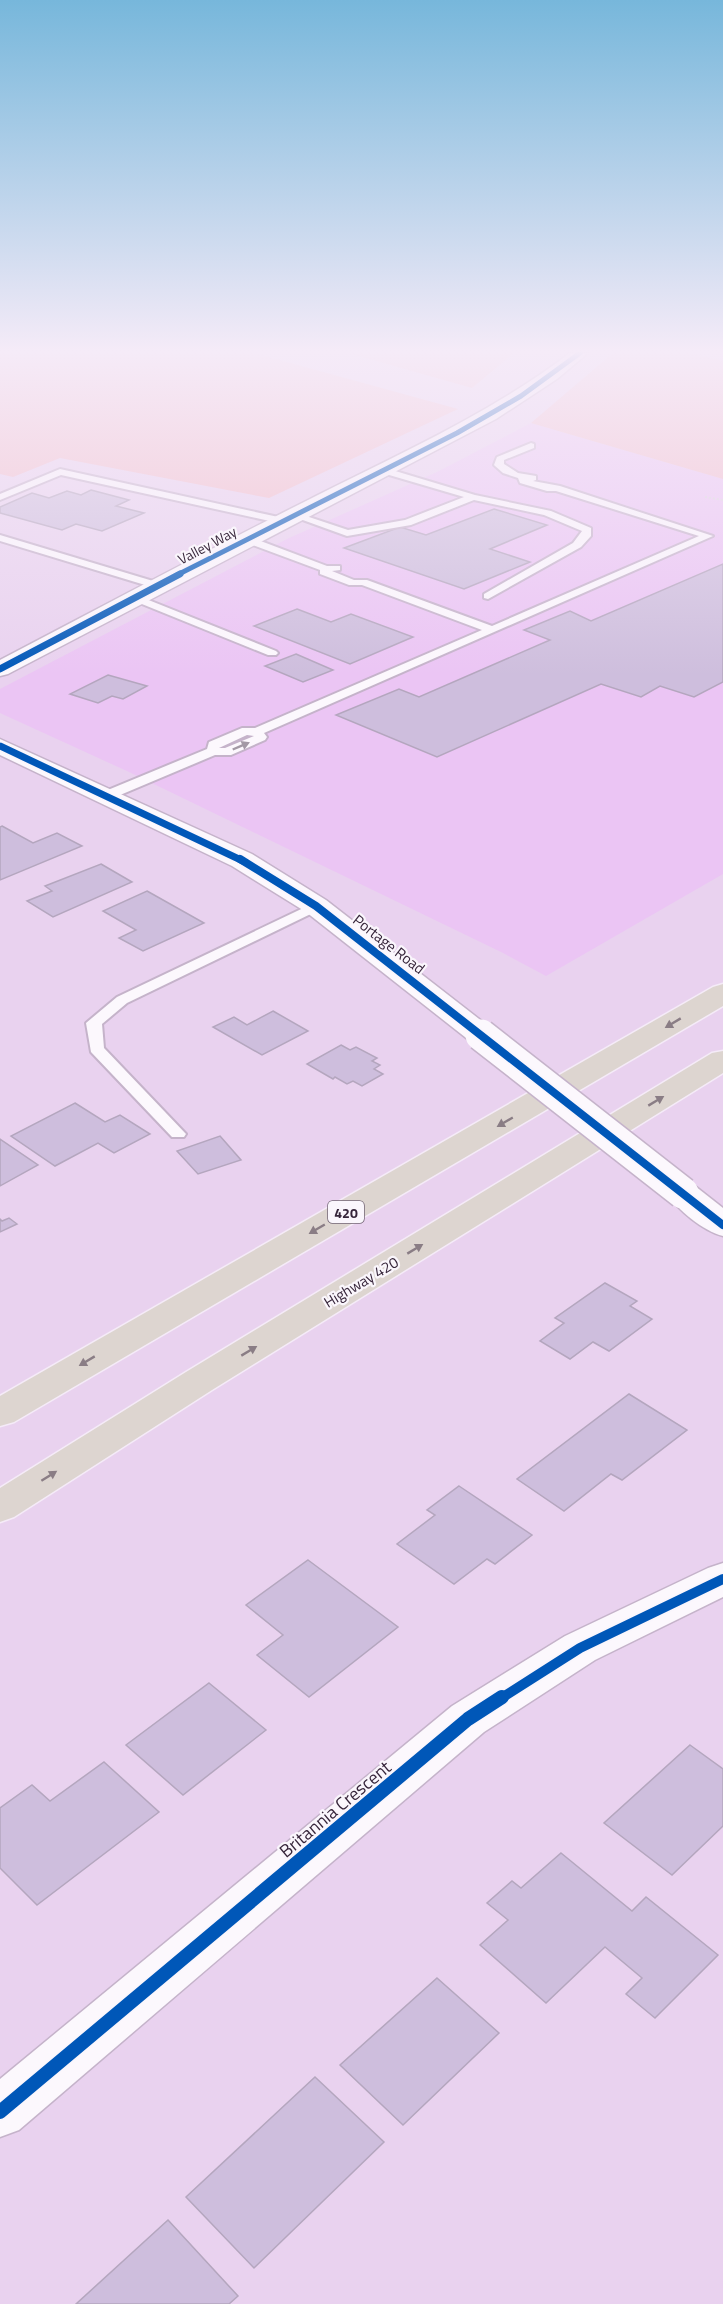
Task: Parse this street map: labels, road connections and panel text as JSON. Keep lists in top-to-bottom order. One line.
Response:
{"streets":{"highway":["420","Highway 420"],"street":["Valley Way","Portage Road","Britannia Crescent"]}}
